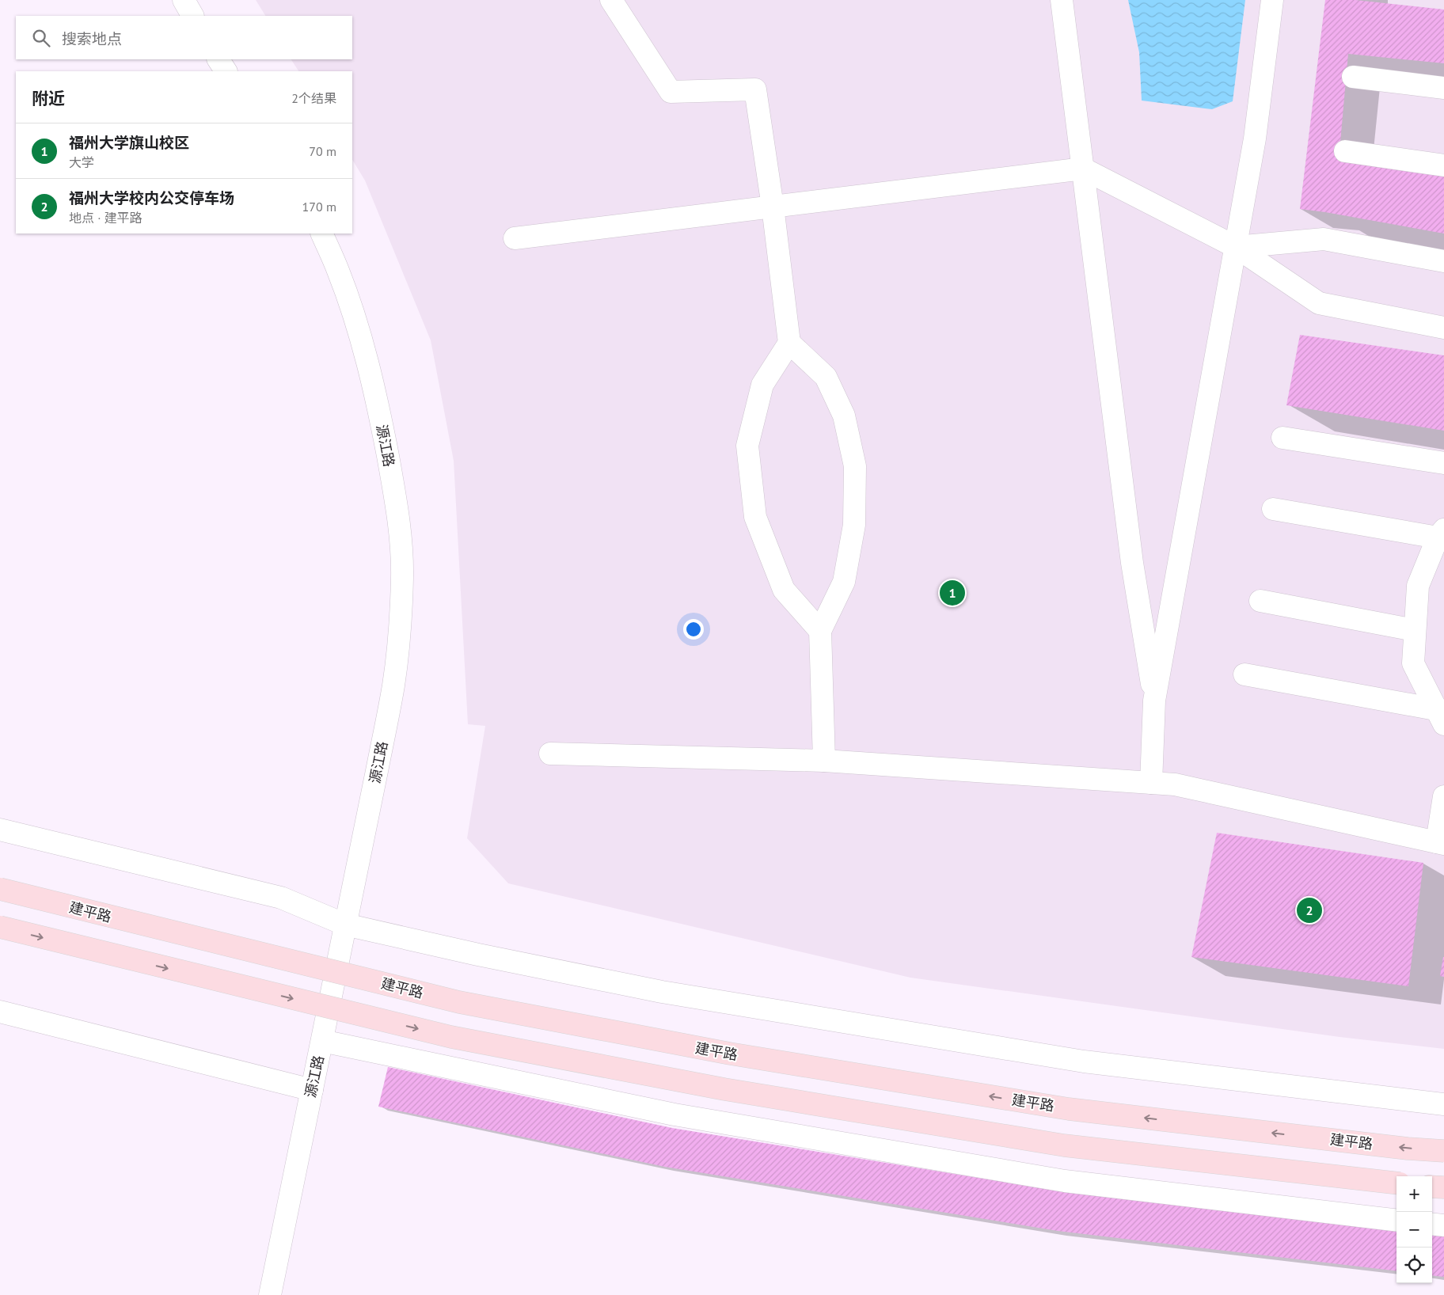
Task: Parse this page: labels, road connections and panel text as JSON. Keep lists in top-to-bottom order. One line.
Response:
{"streets":{"main road":["建平路"],"street":["源江路"]},"page":{"search":"搜索地点","heading":["附近","2个结果"],"list":[{"mark":"1","name":"福州大学旗山校区","note":"大学","value":"70 m"},{"mark":"2","name":"福州大学校内公交停车场","note":"地点 · 建平路","value":"170 m"}],"pins":["1","2"],"map_buttons":["+","−"]}}
